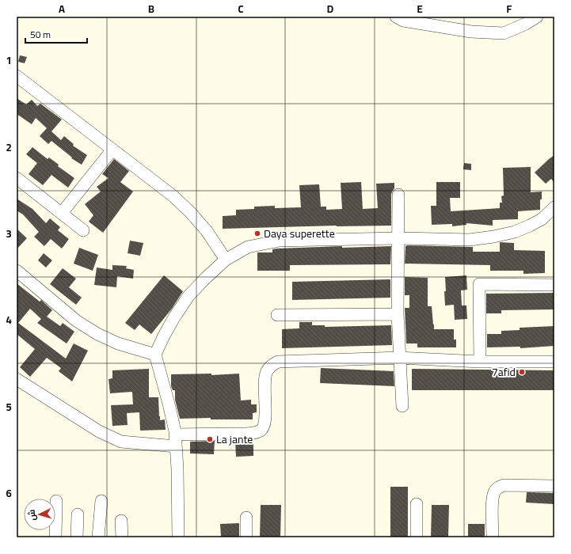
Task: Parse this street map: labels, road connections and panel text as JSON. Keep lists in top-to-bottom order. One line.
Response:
{"places":["Daya superette","7afid","La jante"],"scale_bar":"50 m","north":"left","grid":{"columns":["A","B","C","D","E","F"],"rows":["1","2","3","4","5","6"]}}
